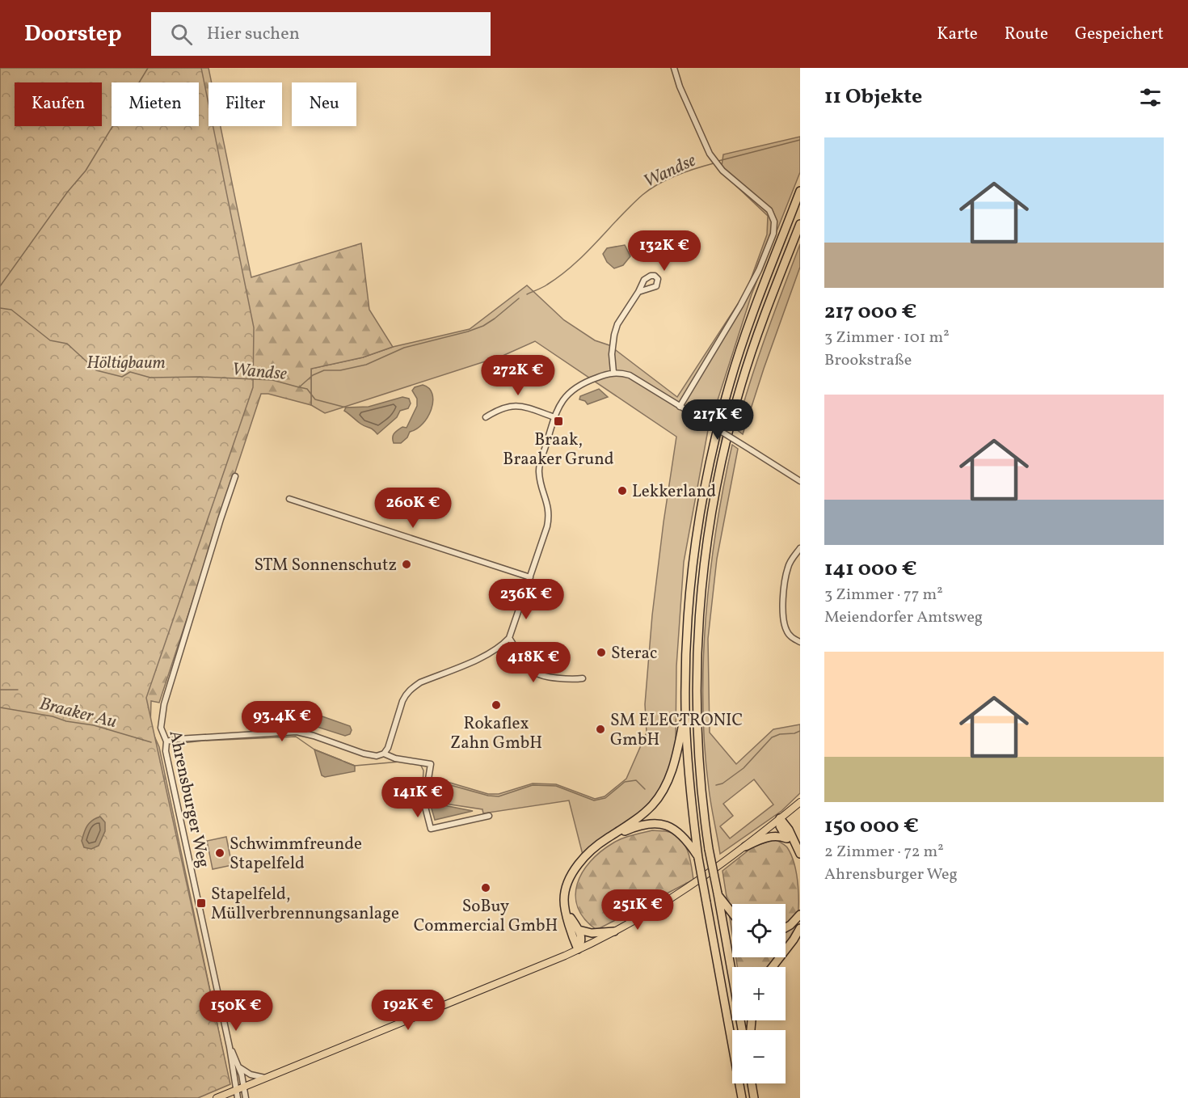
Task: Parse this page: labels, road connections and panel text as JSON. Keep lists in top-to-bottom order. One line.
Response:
{"streets":{"street":["Ahrensburger Weg"]},"water":["Wandse","Braaker Au"],"parks":["Höltigbaum"],"places":{"transit":["Braak, Braaker Grund","Stapelfeld, Müllverbrennungsanlage"],"other":["Lekkerland","STM Sonnenschutz","Sterac","Rokaflex Zahn GmbH","SM ELECTRONIC GmbH","Schwimmfreunde Stapelfeld","SoBuy Commercial GmbH"]},"page":{"header":"Doorstep","search":"Hier suchen","nav":["Karte","Route","Gespeichert"],"heading":"11 Objekte","chip":["Kaufen","Mieten","Filter","Neu"],"list":[{"name":"217 000 €","note":"3 Zimmer · 101 m² · Brookstraße"},{"name":"141 000 €","note":"3 Zimmer · 77 m² · Meiendorfer Amtsweg"},{"name":"150 000 €","note":"2 Zimmer · 72 m² · Ahrensburger Weg"}],"price":["132K €","272K €","217K €","260K €","236K €","418K €","93.4K €","141K €","251K €","192K €","150K €"],"map_buttons":["+","−"]}}
